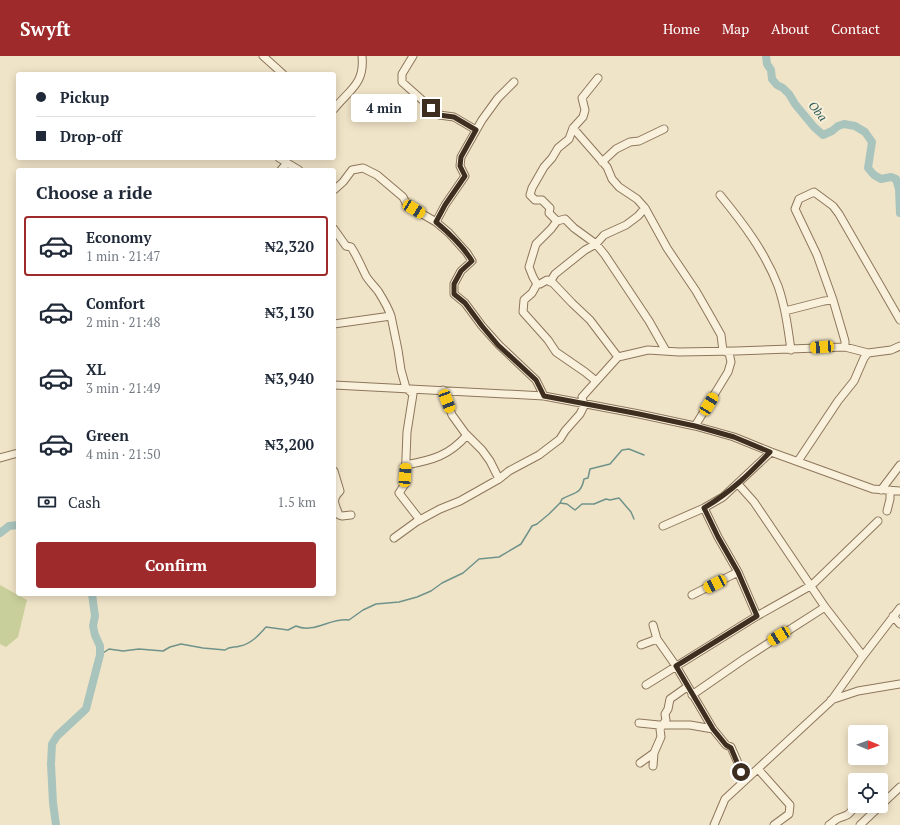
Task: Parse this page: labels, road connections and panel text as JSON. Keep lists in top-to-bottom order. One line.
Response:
{"water":["Oba"],"north":"right","page":{"header":"Swyft","nav":["Home","Map","About","Contact"],"banner":["Pickup","Drop-off"],"bubble":"4 min","heading":"Choose a ride","list":[{"name":"Economy","note":"1 min · 21:47","value":"₦2,320"},{"name":"Comfort","note":"2 min · 21:48","value":"₦3,130"},{"name":"XL","note":"3 min · 21:49","value":"₦3,940"},{"name":"Green","note":"4 min · 21:50","value":"₦3,200"}],"pay":["Cash","1.5 km"],"buttons":"Confirm"}}
